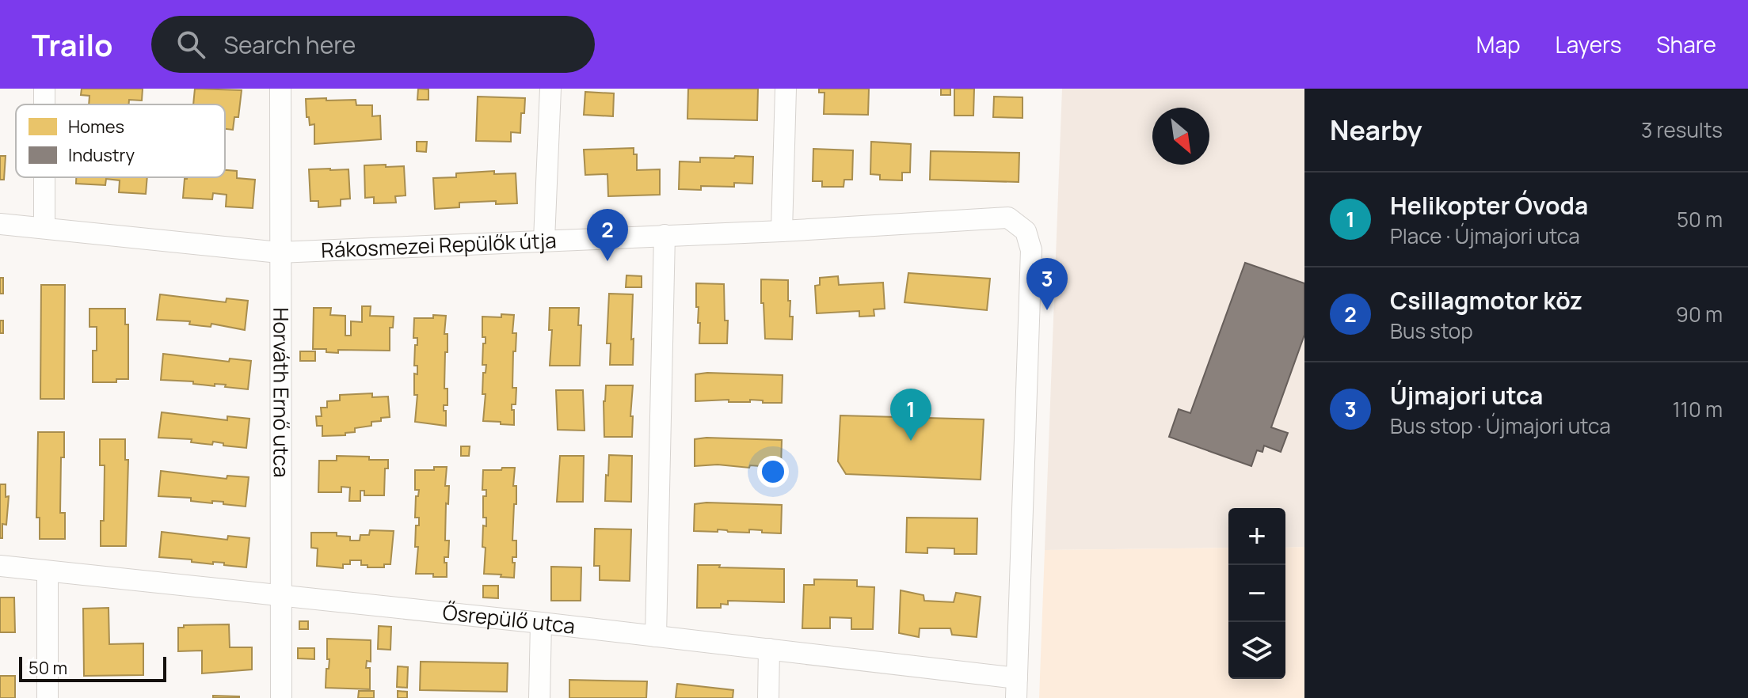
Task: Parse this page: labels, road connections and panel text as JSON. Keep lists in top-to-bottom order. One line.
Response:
{"streets":{"street":["Rákosmezei Repülők útja","Horváth Ernő utca","Ősrepülő utca"]},"crossings":[["Rákosmezei Repülők útja","Horváth Ernő utca"],["Rákosmezei Repülők útja","Ősrepülő utca"],["Horváth Ernő utca","Ősrepülő utca"]],"legend":["Homes","Industry"],"scale_bar":"50 m","north":"bottom right","page":{"header":"Trailo","search":"Search here","nav":["Map","Layers","Share"],"heading":["Nearby","3 results"],"list":[{"mark":"1","name":"Helikopter Óvoda","note":"Place · Újmajori utca","value":"50 m"},{"mark":"2","name":"Csillagmotor köz","note":"Bus stop","value":"90 m"},{"mark":"3","name":"Újmajori utca","note":"Bus stop · Újmajori utca","value":"110 m"}],"pins":["2","3","1"],"map_buttons":["+","−"],"scale":"50 m"}}
